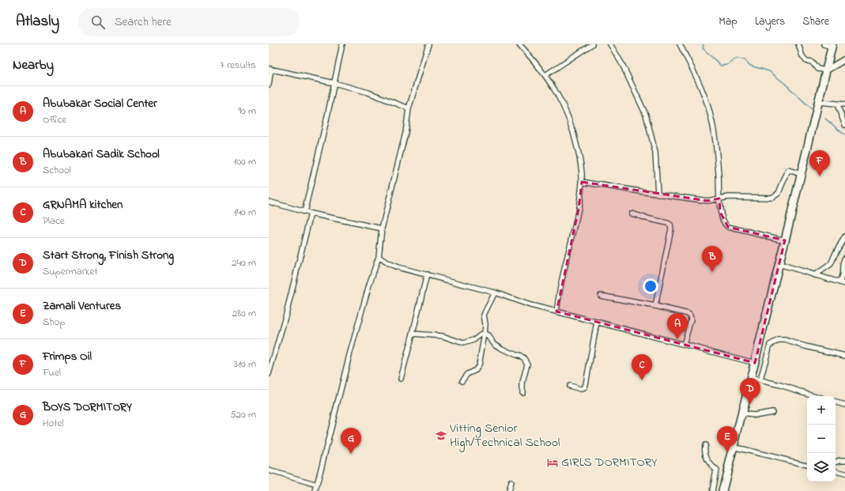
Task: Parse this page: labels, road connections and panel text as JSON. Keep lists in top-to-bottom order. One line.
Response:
{"places":{"school or university":["Vitting Senior High/Technical School"],"hotel":["GIRLS DORMITORY"]},"page":{"header":"Atlasly","search":"Search here","nav":["Map","Layers","Share"],"heading":["Nearby","7 results"],"list":[{"mark":"A","name":"Abubakar Social Center","note":"Office","value":"90 m"},{"mark":"B","name":"Abubakari Sadik School","note":"School","value":"100 m"},{"mark":"C","name":"GRNAMA kitchen","note":"Place","value":"140 m"},{"mark":"D","name":"Start Strong, Finish Strong","note":"Supermarket","value":"240 m"},{"mark":"E","name":"Zamali Ventures","note":"Shop","value":"280 m"},{"mark":"F","name":"Frimps Oil","note":"Fuel","value":"310 m"},{"mark":"G","name":"BOYS DORMITORY","note":"Hotel","value":"520 m"}],"pins":["F","B","A","C","D","E","G"],"map_buttons":["+","−"]}}
